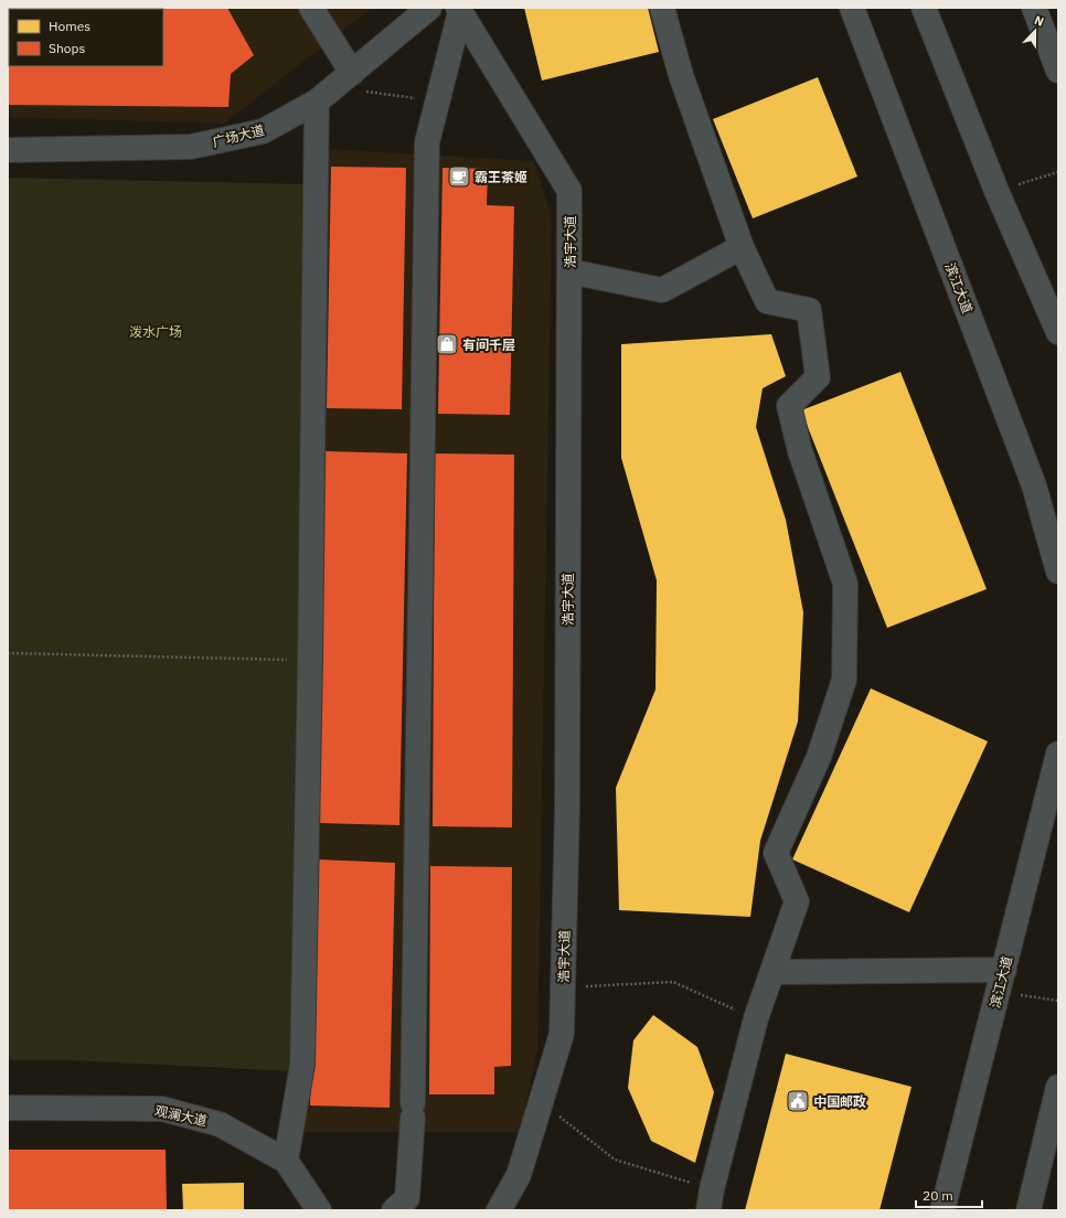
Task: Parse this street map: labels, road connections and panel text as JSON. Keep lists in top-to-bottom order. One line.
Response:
{"streets":{"street":["广场大道","浩宇大道","滨江大道","观澜大道"]},"parks":["泼水广场"],"places":{"cafe":["霸王茶姬"],"shop":["有间千层"],"public building":["中国邮政"]},"legend":["Homes","Shops"],"scale_bar":"20 m","north":"top"}
